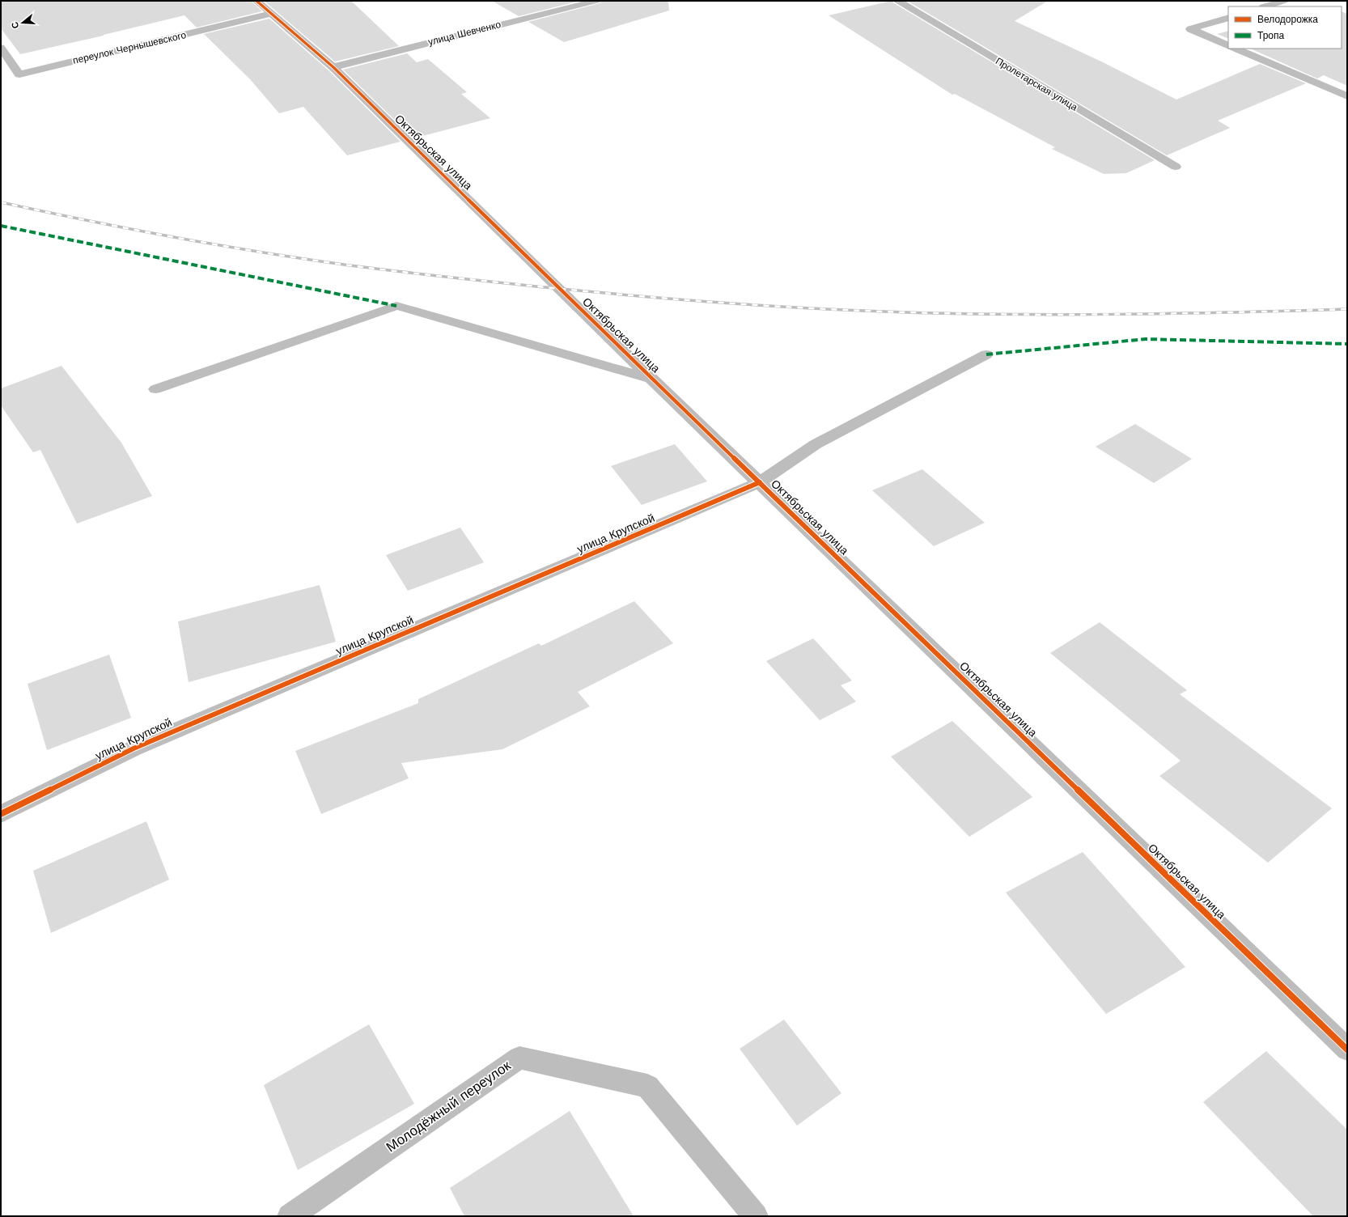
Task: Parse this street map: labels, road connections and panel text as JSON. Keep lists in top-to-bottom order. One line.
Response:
{"streets":{"street":["улица Шевченко","переулок Чернышевского","Пролетарская улица","Октябрьская улица","улица Крупской","Молодёжный переулок"]},"crossings":[["улица Шевченко","Октябрьская улица"],["переулок Чернышевского","Октябрьская улица"],["Октябрьская улица","улица Крупской"]],"legend":["Велодорожка","Тропа"],"north":"left"}
